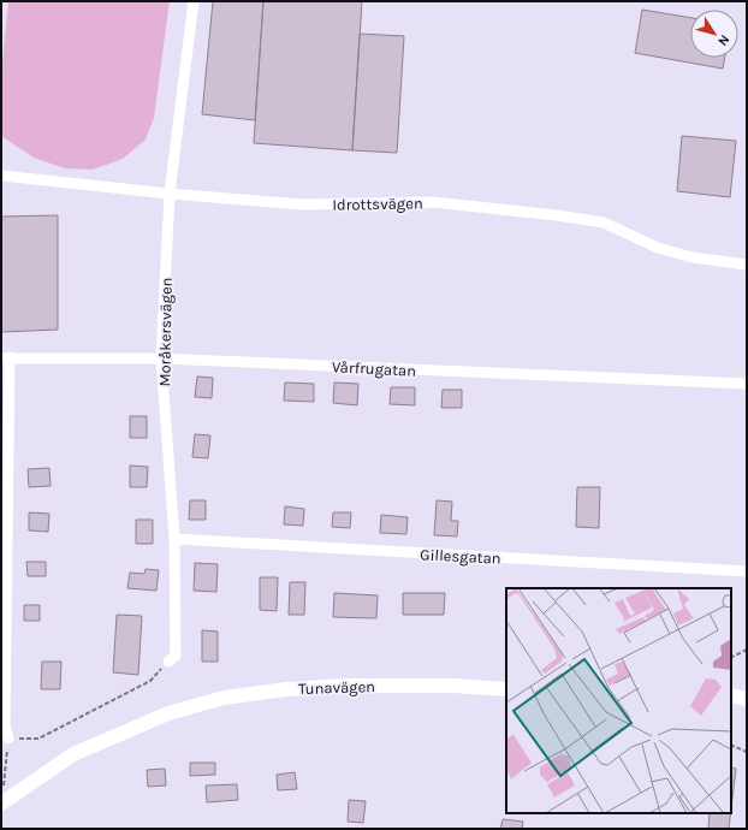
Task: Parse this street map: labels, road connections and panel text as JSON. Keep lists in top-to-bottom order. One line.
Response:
{"streets":{"street":["Idrottsvägen","Moråkersvägen","Vårfrugatan","Gillesgatan","Tunavägen"]},"crossings":[["Idrottsvägen","Moråkersvägen"],["Moråkersvägen","Vårfrugatan"],["Moråkersvägen","Gillesgatan"]],"north":"bottom right"}
